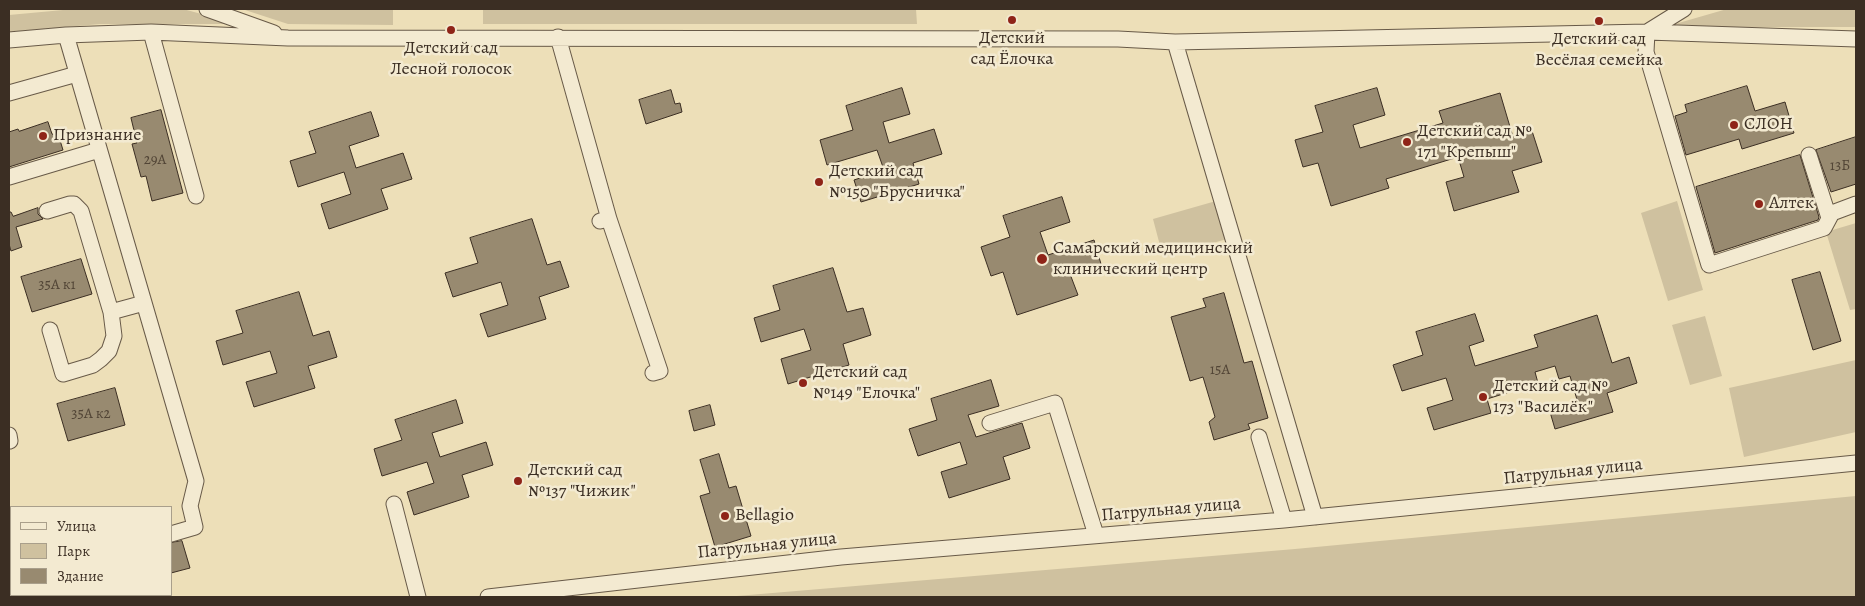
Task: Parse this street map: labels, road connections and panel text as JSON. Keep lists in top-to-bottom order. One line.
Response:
{"streets":{"street":["Патрульная улица"]},"places":["Детский сад Ёлочка","Детский сад Весёлая семейка","Детский сад Лесной голосок","СЛОН","Признание","Детский сад № 171 \"Крепыш\"","Детский сад №150 \"Брусничка\"","Алтек","Самарский медицинский клинический центр","Детский сад №149 \"Елочка\"","Детский сад № 173 \"Василёк\"","Детский сад №137 \"Чижик\"","Bellagio"],"house_numbers":["29А","13Б","35А к1","15А","35А к2"],"legend":["Улица","Парк","Здание"]}
